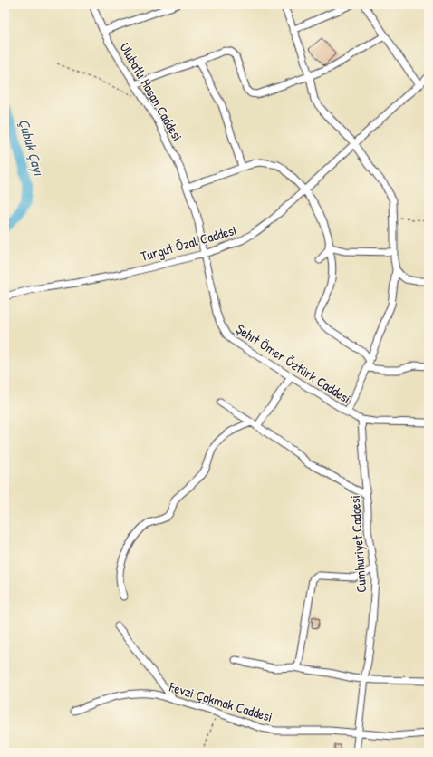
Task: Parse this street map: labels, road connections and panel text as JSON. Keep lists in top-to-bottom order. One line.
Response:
{"streets":{"street":["Ulubatlı Hasan Caddesi","Turgut Özal Caddesi","Şehit Ömer Öztürk Caddesi","Cumhuriyet Caddesi","Fevzi Çakmak Caddesi"]},"crossings":[["Ulubatlı Hasan Caddesi","Turgut Özal Caddesi"],["Ulubatlı Hasan Caddesi","Şehit Ömer Öztürk Caddesi"],["Turgut Özal Caddesi","Şehit Ömer Öztürk Caddesi"],["Şehit Ömer Öztürk Caddesi","Cumhuriyet Caddesi"],["Cumhuriyet Caddesi","Fevzi Çakmak Caddesi"]],"water":["Çubuk Çayı"]}
